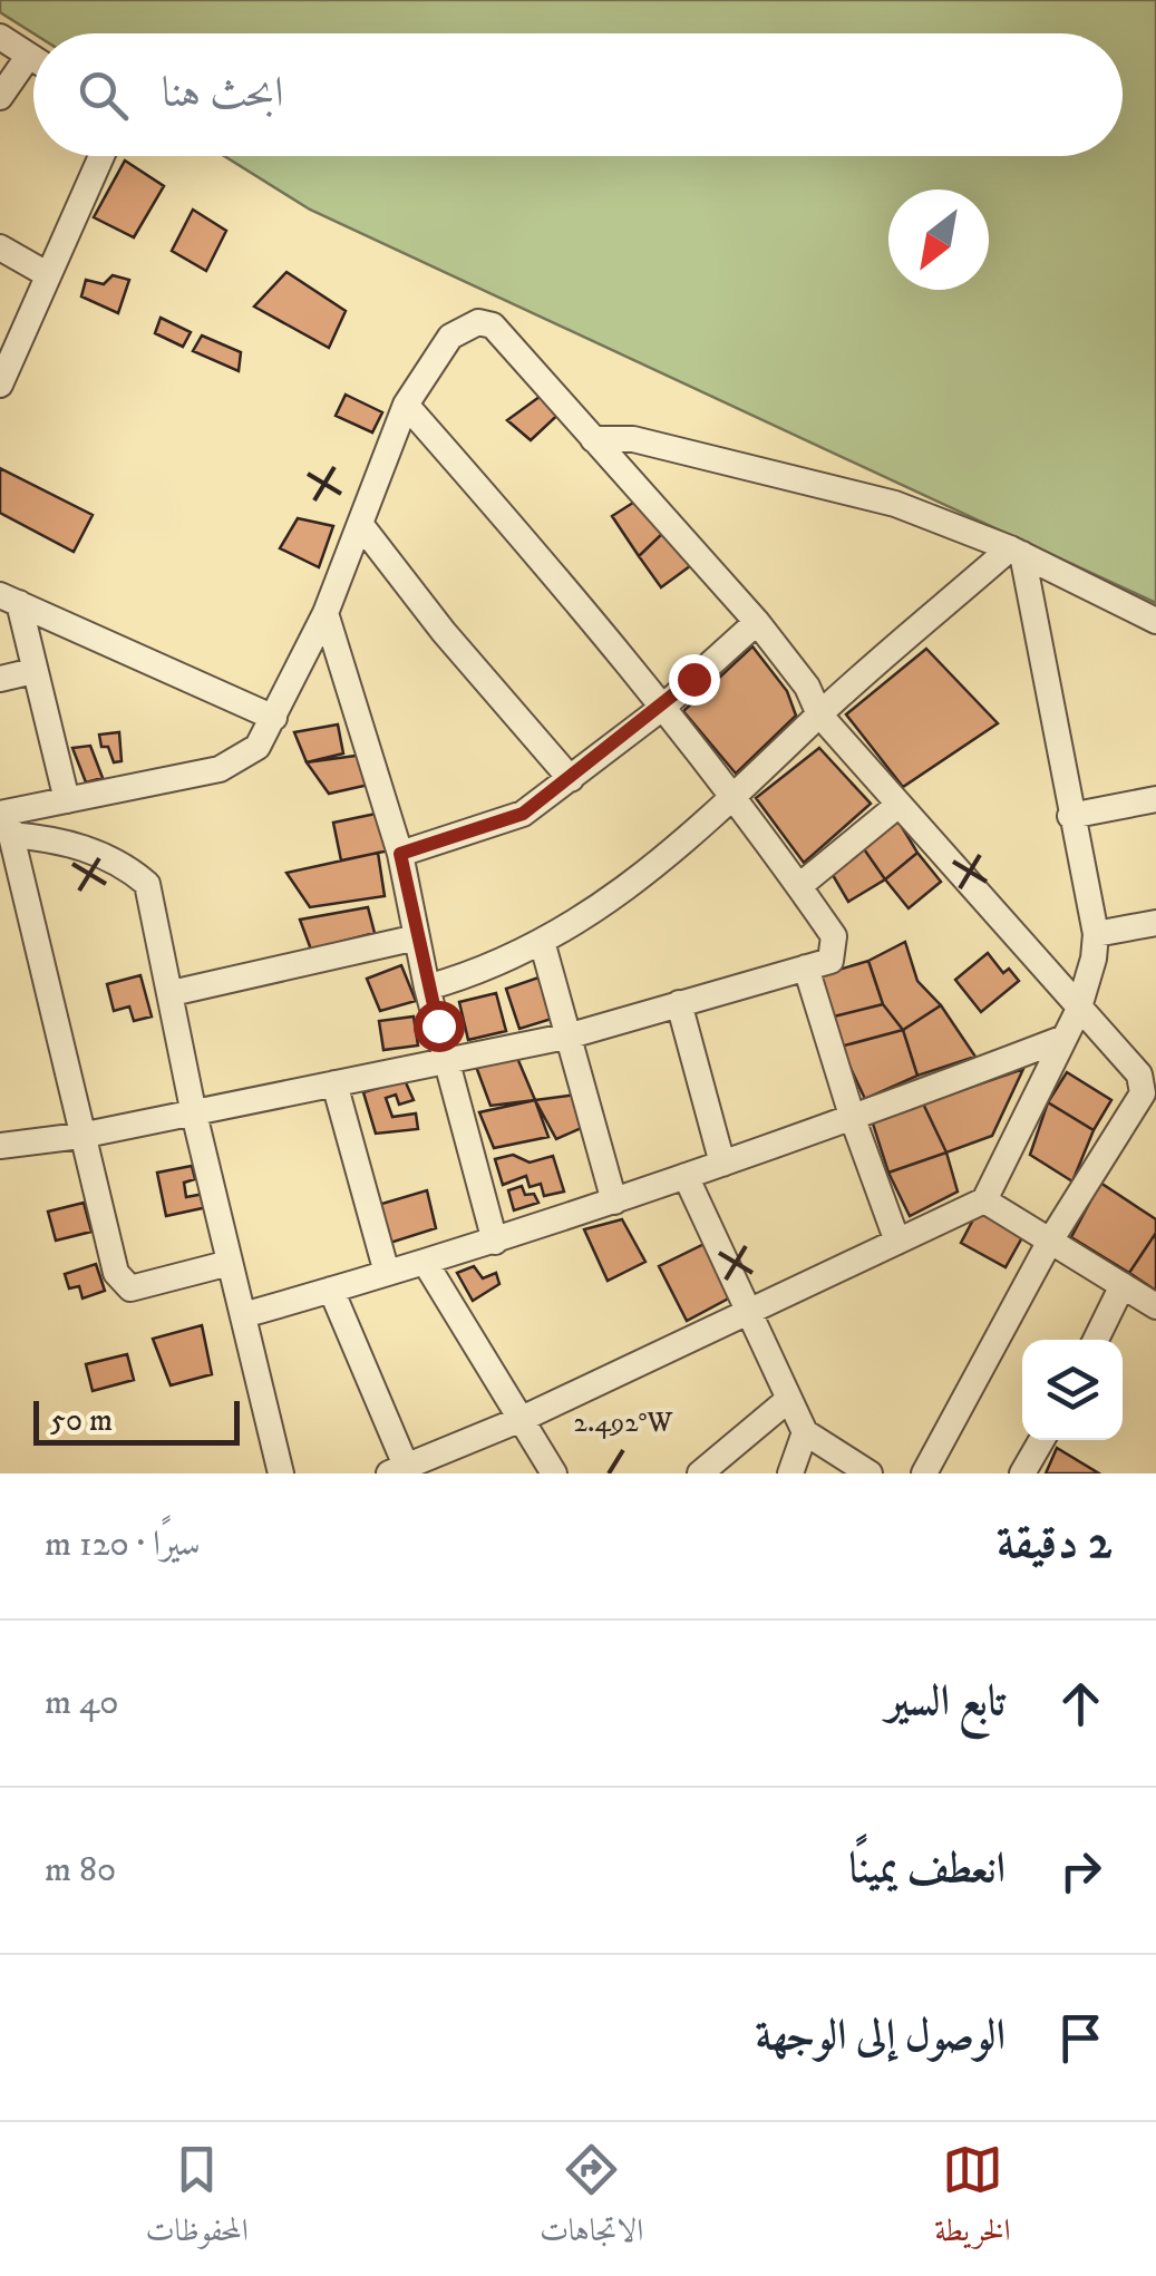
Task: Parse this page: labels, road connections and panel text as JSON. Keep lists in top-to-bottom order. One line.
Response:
{"scale_bar":"50 m","north":"bottom left","page":{"search":"ابحث هنا","scale":"50 m","heading":["2 دقيقة","سيرًا · 120 m"],"list":[["تابع السير","40 m"],["انعطف يمينًا","80 m"],"الوصول إلى الوجهة"],"nav":["الخريطة","الاتجاهات","المحفوظات"]},"coordinates":["2.492°W"]}
